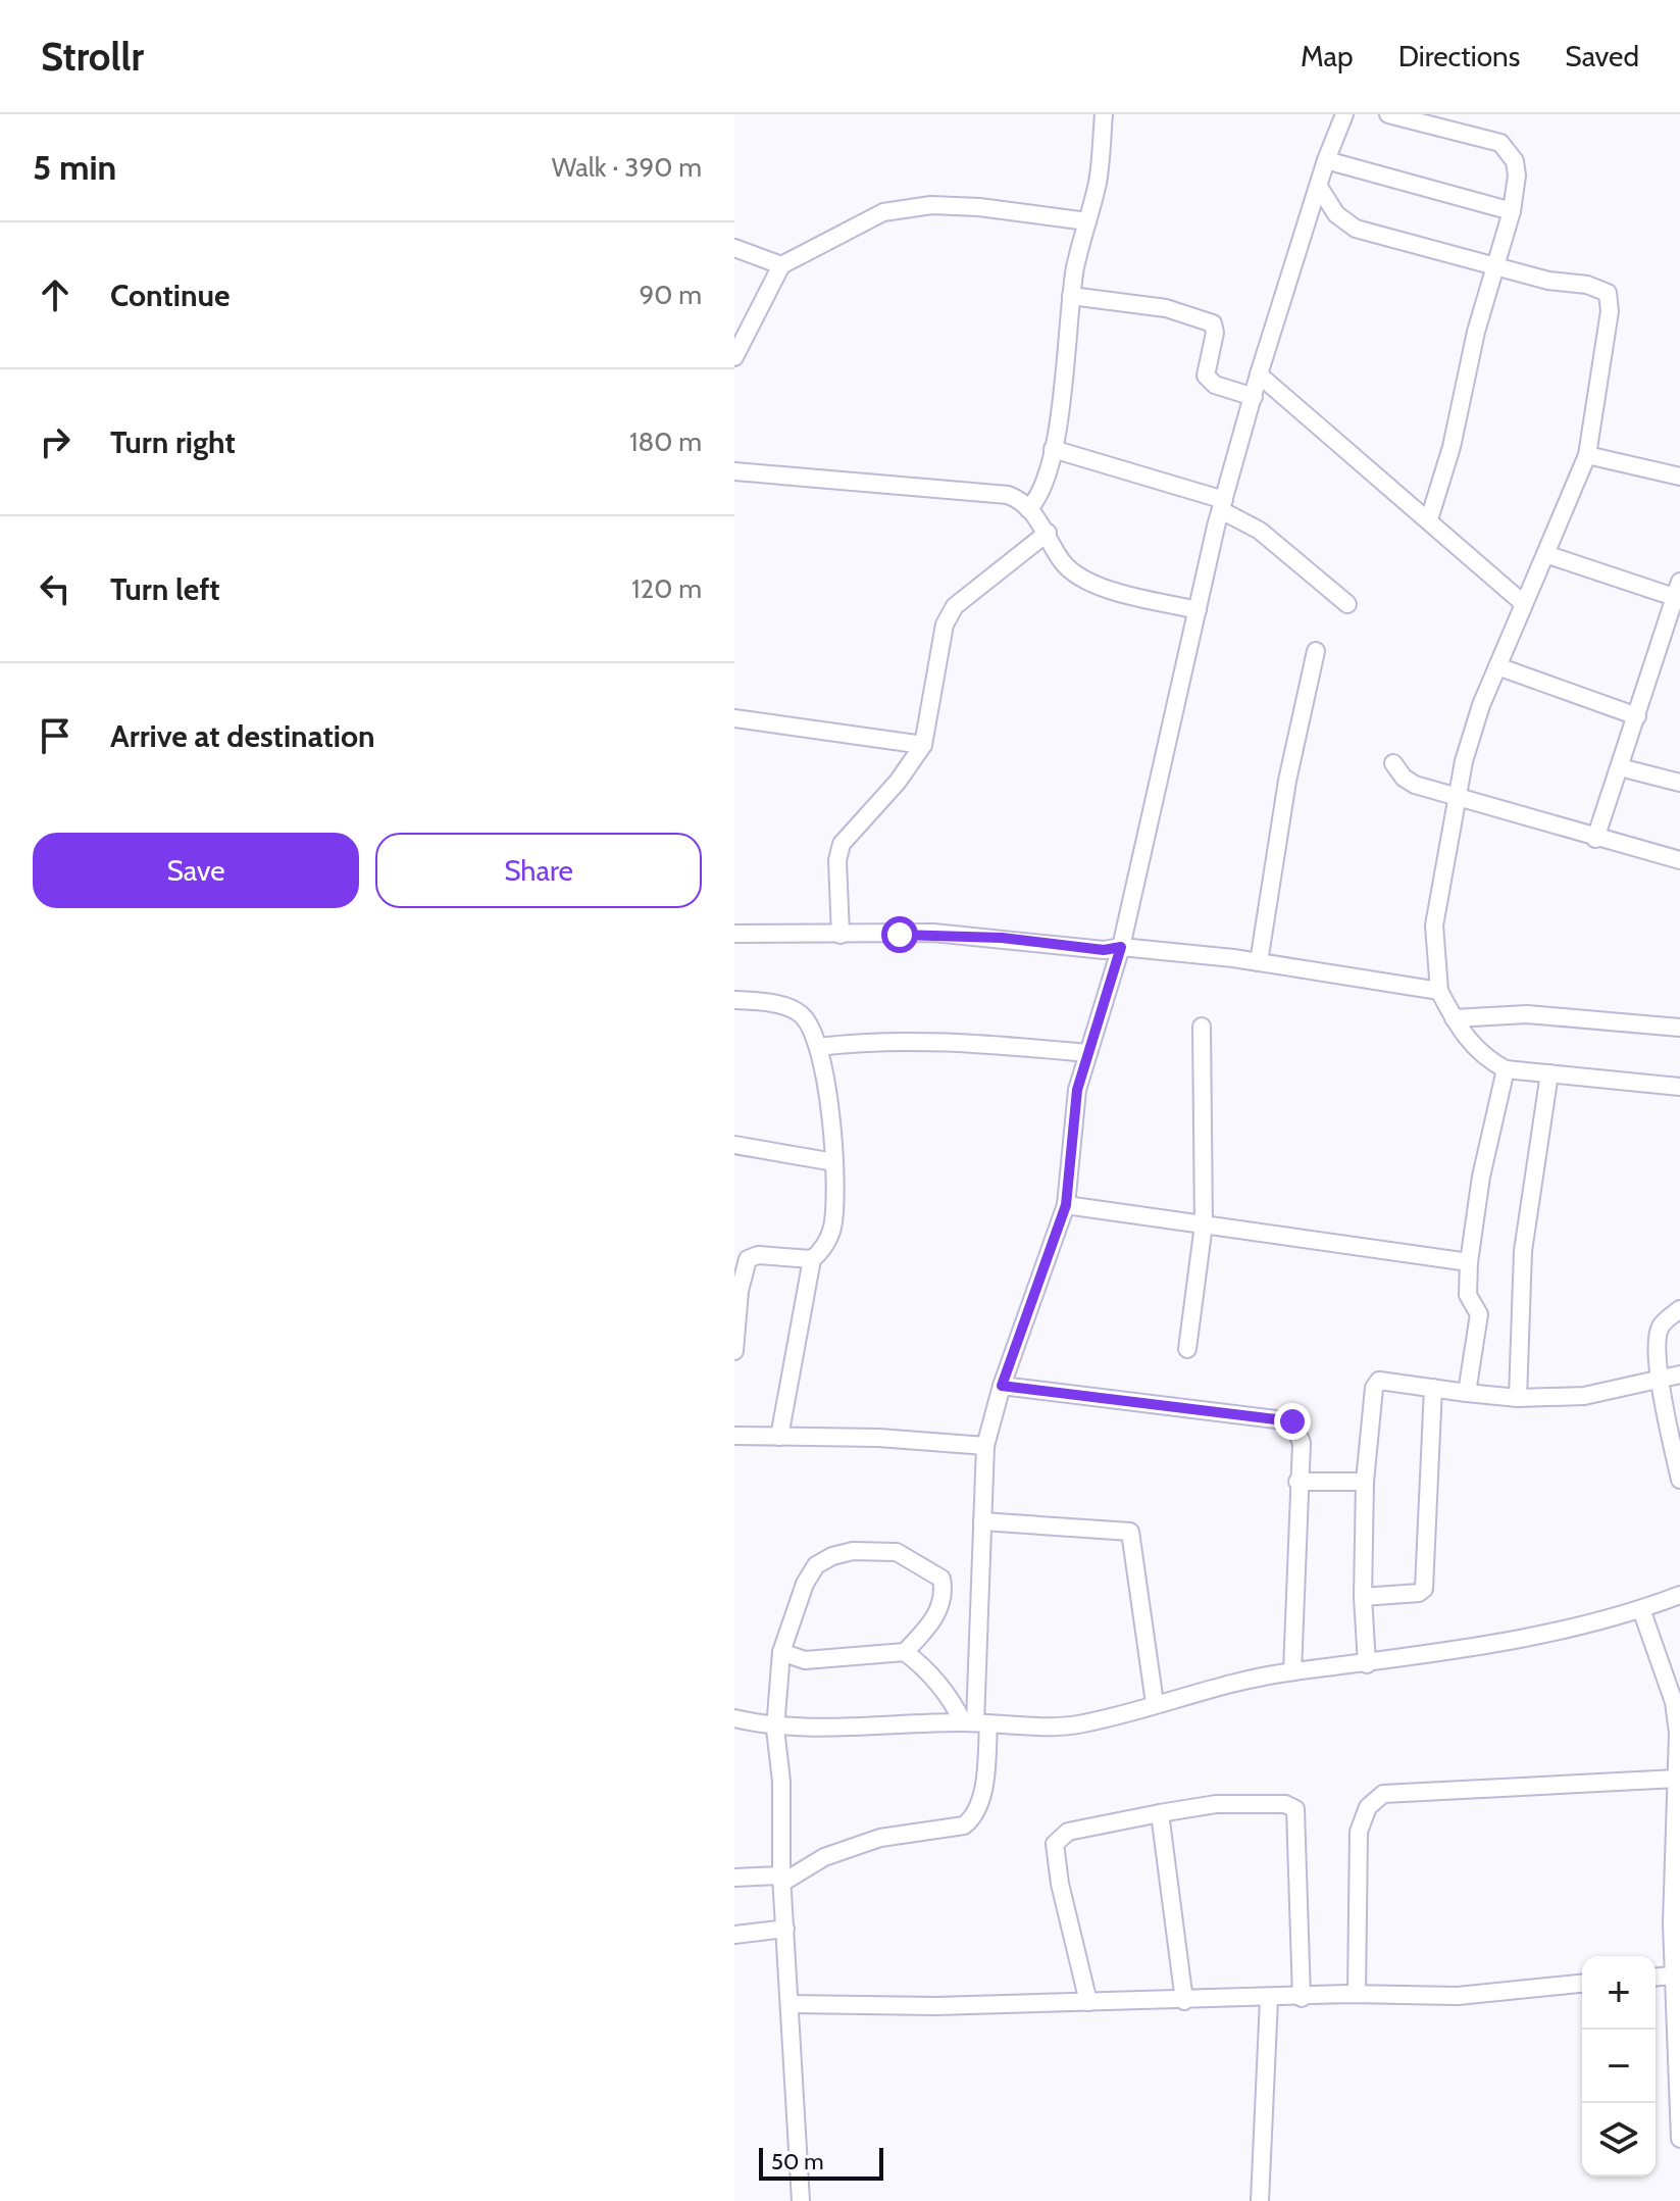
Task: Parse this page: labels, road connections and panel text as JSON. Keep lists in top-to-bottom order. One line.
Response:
{"scale_bar":"50 m","page":{"header":"Strollr","nav":["Map","Directions","Saved"],"heading":["5 min","Walk · 390 m"],"list":[["Continue","90 m"],["Turn right","180 m"],["Turn left","120 m"],"Arrive at destination"],"buttons":["Save","Share"],"map_buttons":["+","−"],"scale":"50 m"}}
